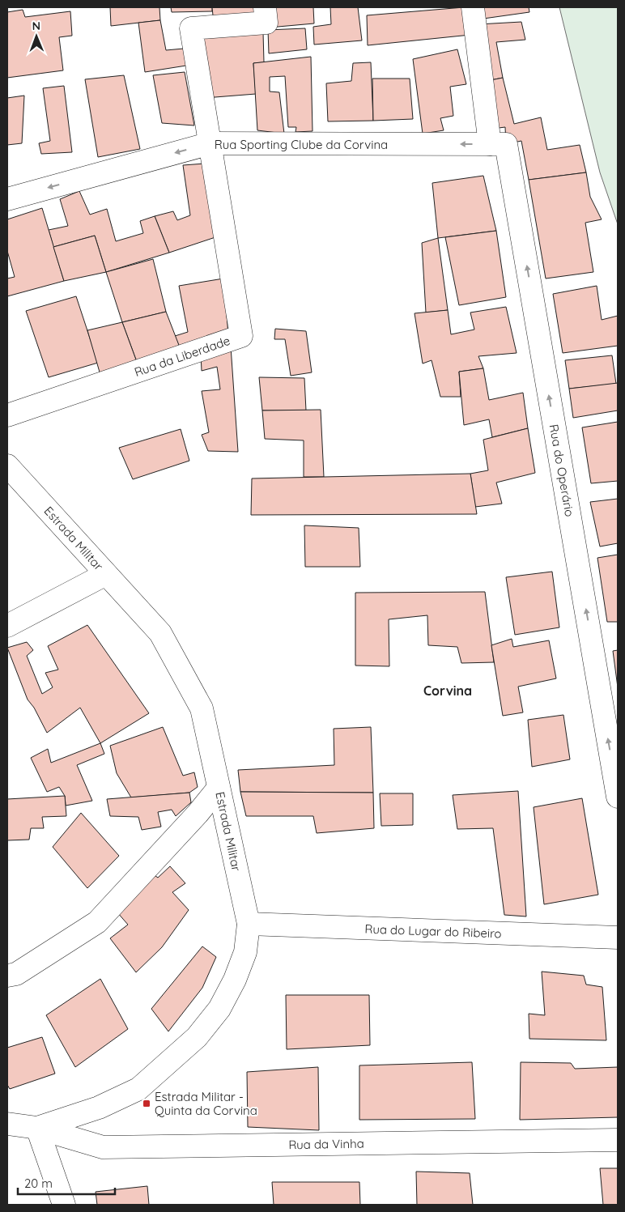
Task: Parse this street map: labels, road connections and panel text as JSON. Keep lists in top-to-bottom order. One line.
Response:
{"streets":{"street":["Rua Sporting Clube da Corvina","Rua da Liberdade","Rua do Operário","Estrada Militar","Rua do Lugar do Ribeiro","Rua da Vinha"]},"crossings":[["Rua Sporting Clube da Corvina","Rua da Liberdade"],["Rua Sporting Clube da Corvina","Rua do Operário"],["Estrada Militar","Rua do Lugar do Ribeiro"],["Estrada Militar","Rua da Vinha"]],"one_way":["Rua Sporting Clube da Corvina","Rua do Operário"],"districts":["Corvina"],"places":{"transit":["Estrada Militar - Quinta da Corvina"]},"scale_bar":"20 m","north":"top"}
